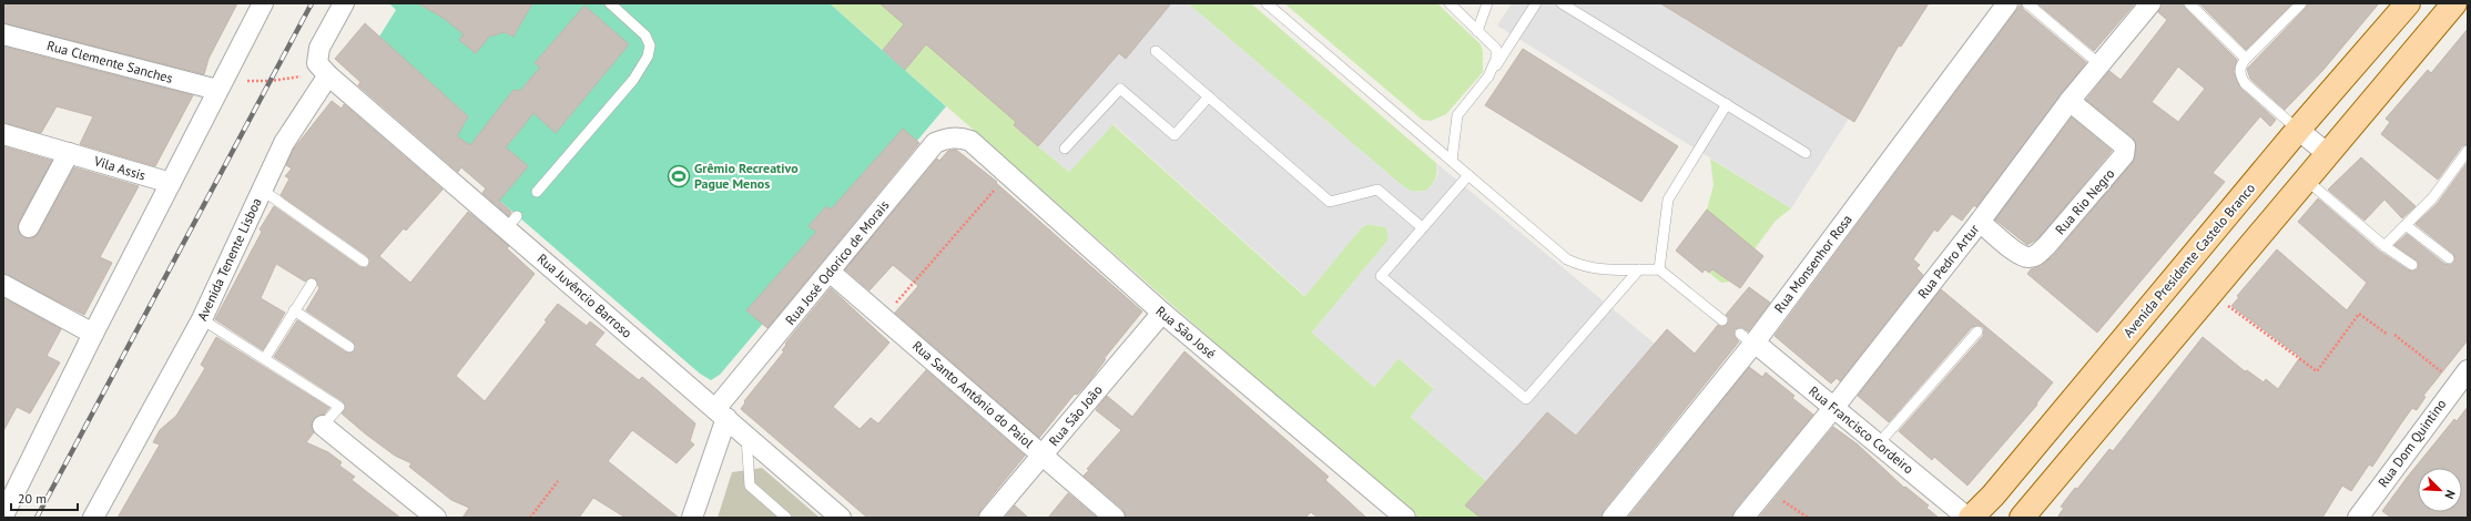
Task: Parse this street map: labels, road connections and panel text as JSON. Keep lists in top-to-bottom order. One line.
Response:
{"streets":{"main road":["Avenida Presidente Castelo Branco"],"street":["Rua Clemente Sanches","Vila Assis","Rua Rio Negro","Avenida Tenente Lisboa","Rua Pedro Artur","Rua José Odorico de Morais","Rua Monsenhor Rosa","Rua Juvêncio Barroso","Rua São José","Rua Santo Antônio do Paiol","Rua São João","Rua Francisco Cordeiro","Rua Dom Quintino"]},"crossings":[["Rua Rio Negro","Rua Pedro Artur"],["Avenida Tenente Lisboa","Rua Juvêncio Barroso"],["Avenida Presidente Castelo Branco","Rua Francisco Cordeiro"],["Rua Pedro Artur","Rua Francisco Cordeiro"],["Rua José Odorico de Morais","Rua Juvêncio Barroso"],["Rua José Odorico de Morais","Rua São José"],["Rua José Odorico de Morais","Rua Santo Antônio do Paiol"],["Rua Monsenhor Rosa","Rua Francisco Cordeiro"],["Rua São José","Rua São João"],["Rua Santo Antônio do Paiol","Rua São João"]],"places":{"sports":["Grêmio Recreativo Pague Menos"]},"scale_bar":"20 m","north":"bottom right"}
